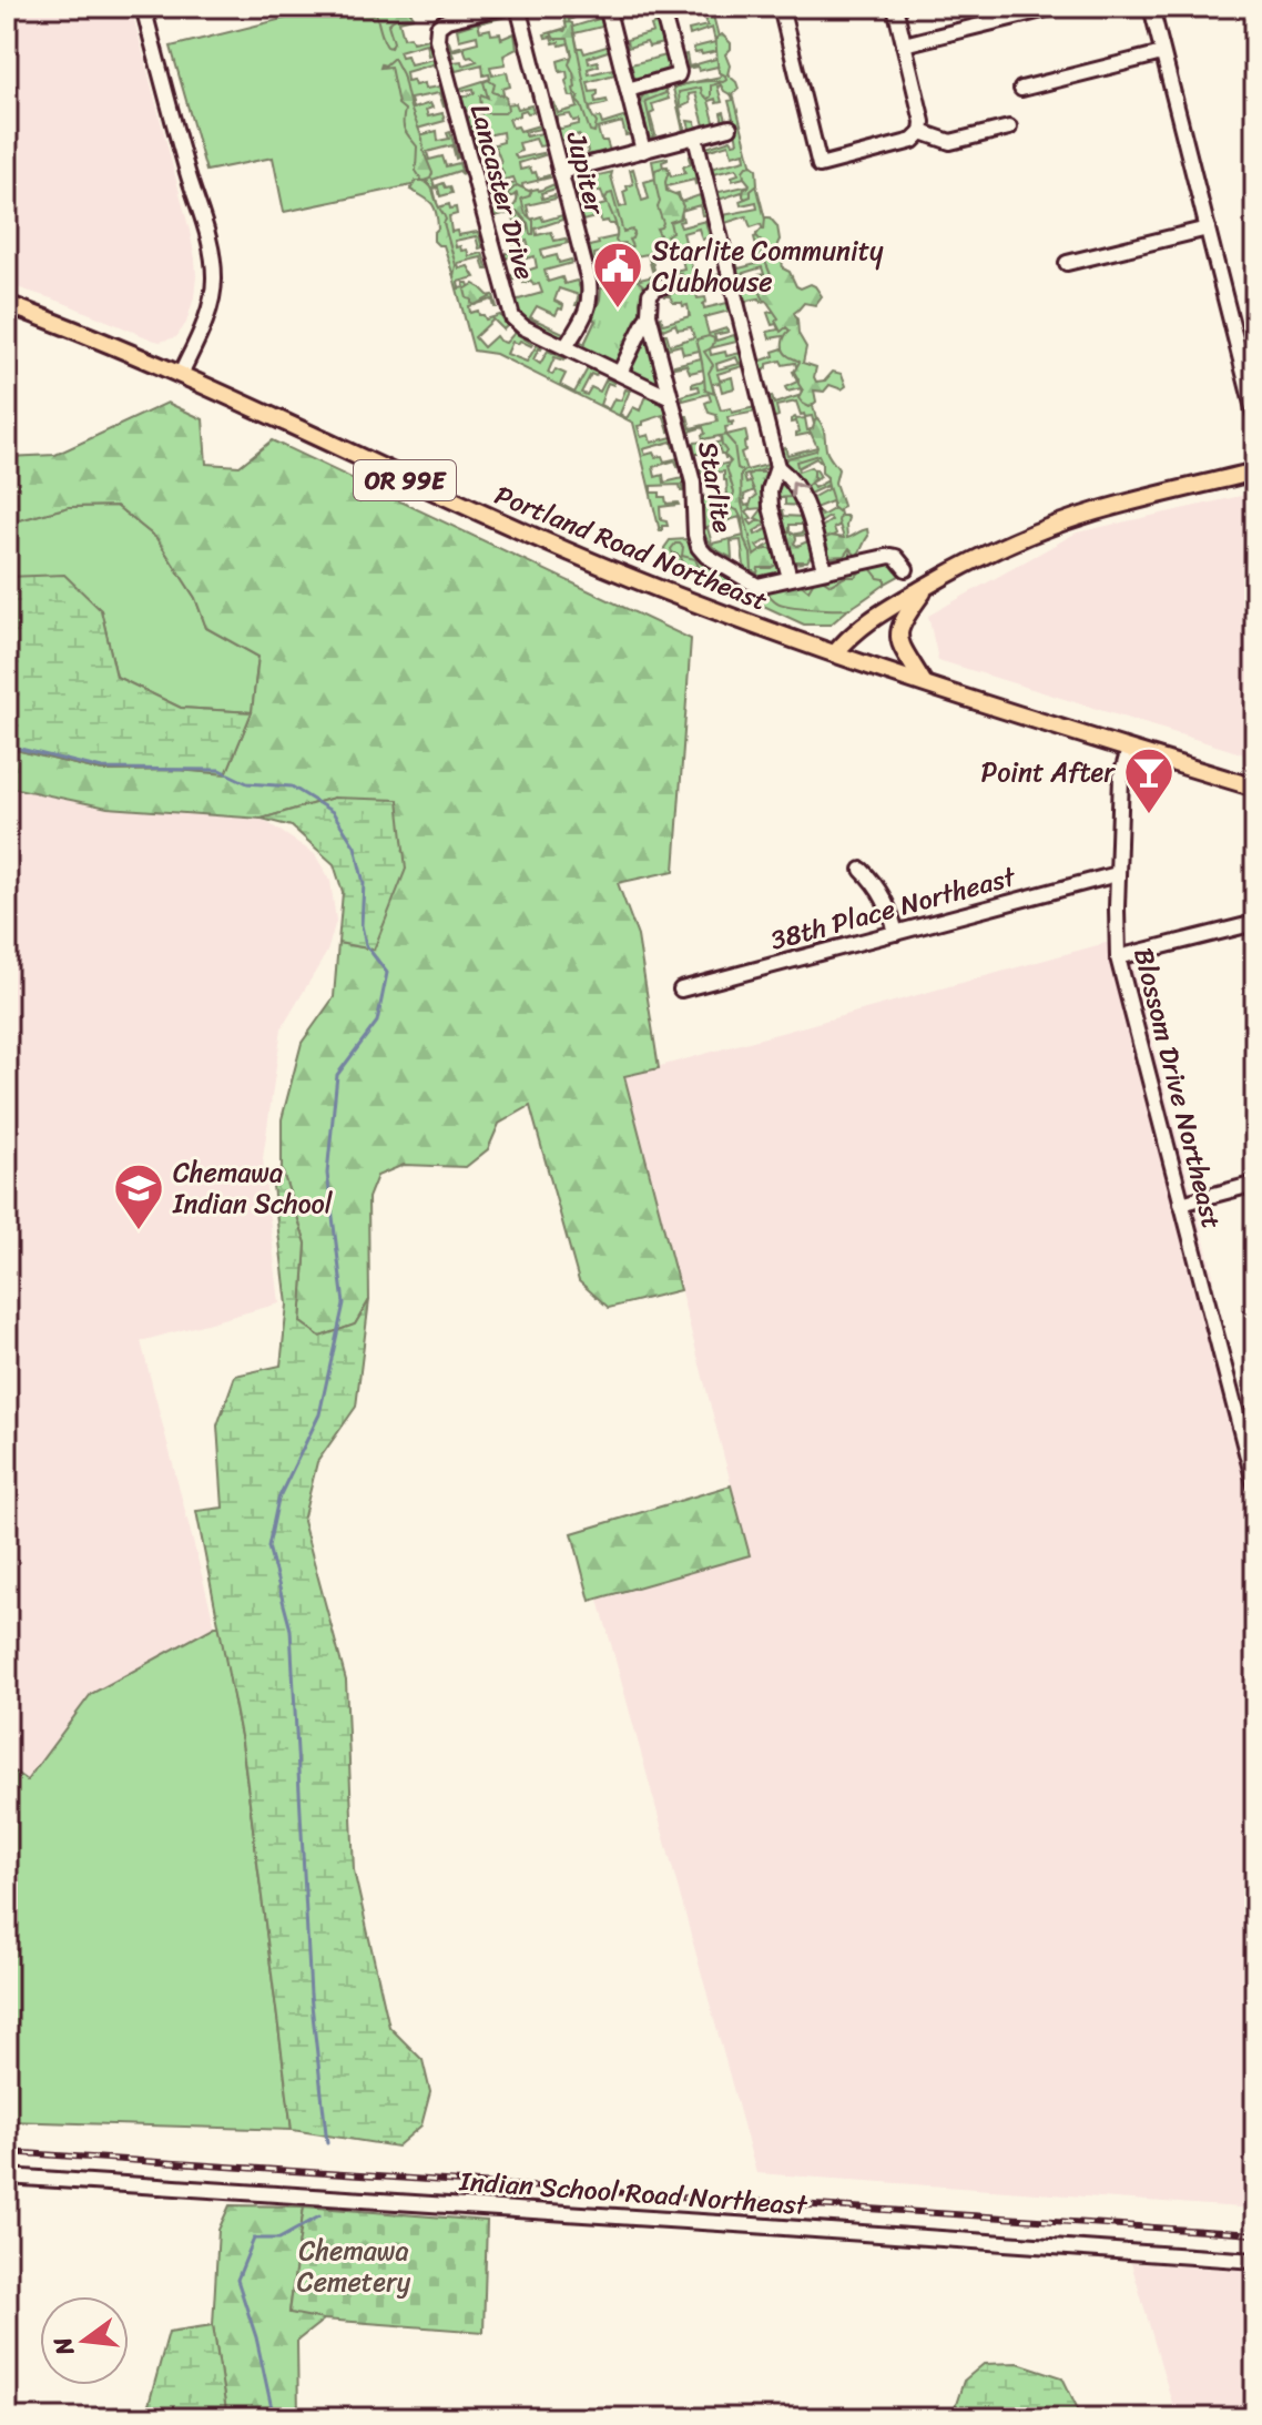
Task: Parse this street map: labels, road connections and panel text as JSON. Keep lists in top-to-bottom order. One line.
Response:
{"streets":{"main road":["OR 99E","Portland Road Northeast"],"street":["Jupiter","Lancaster Drive","Starlite","38th Place Northeast","Blossom Drive Northeast","Indian School Road Northeast"]},"crossings":[["Jupiter","Lancaster Drive"],["Lancaster Drive","Starlite"],["Portland Road Northeast","Blossom Drive Northeast"],["38th Place Northeast","Blossom Drive Northeast"]],"parks":["Chemawa Cemetery"],"places":{"public building":["Starlite Community Clubhouse"],"bar":["Point After"],"school or university":["Chemawa Indian School"]},"north":"left"}
